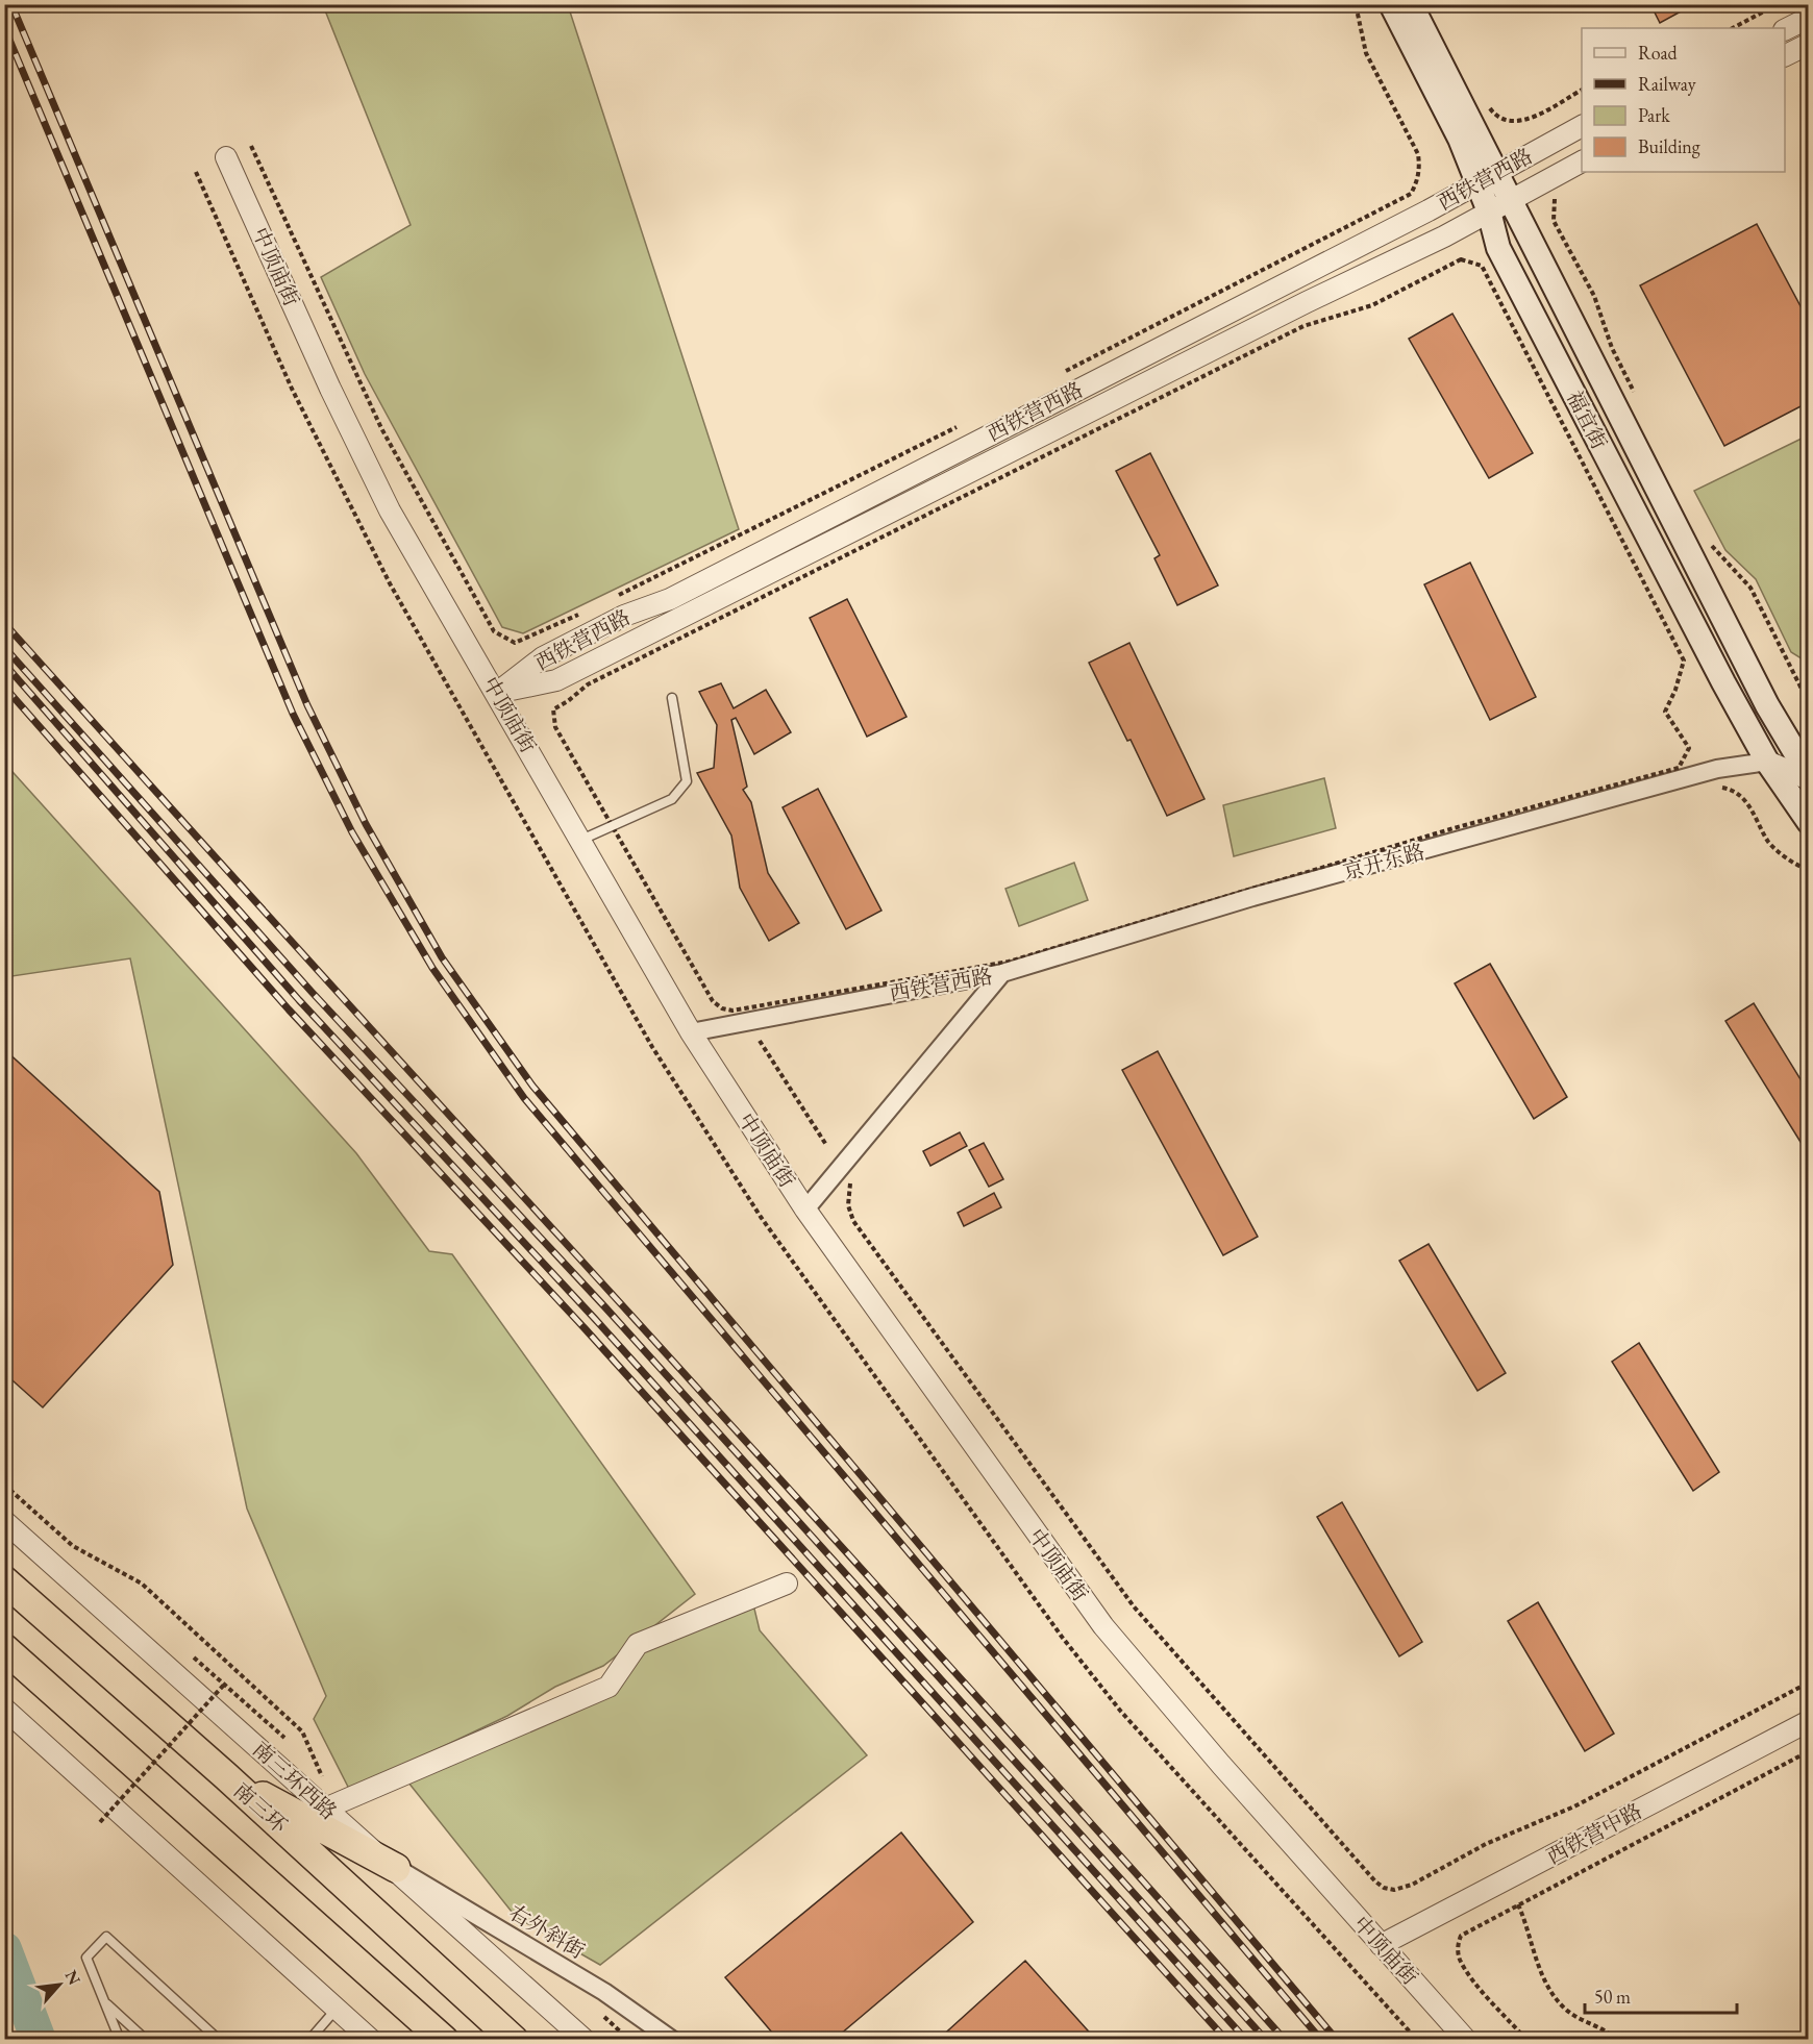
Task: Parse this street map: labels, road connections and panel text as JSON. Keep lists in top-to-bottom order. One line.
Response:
{"streets":{"highway":["南三环"],"main road":["福宜街"],"street":["西铁营西路","中顶庙街","京开东路","南三环西路","西铁营中路","右外斜街"]},"crossings":[["西铁营西路","中顶庙街"],["西铁营西路","福宜街"],["西铁营西路","京开东路"],["中顶庙街","西铁营中路"],["福宜街","京开东路"],["南三环西路","右外斜街"]],"legend":["Road","Railway","Park","Building"],"scale_bar":"50 m","north":"top right"}
